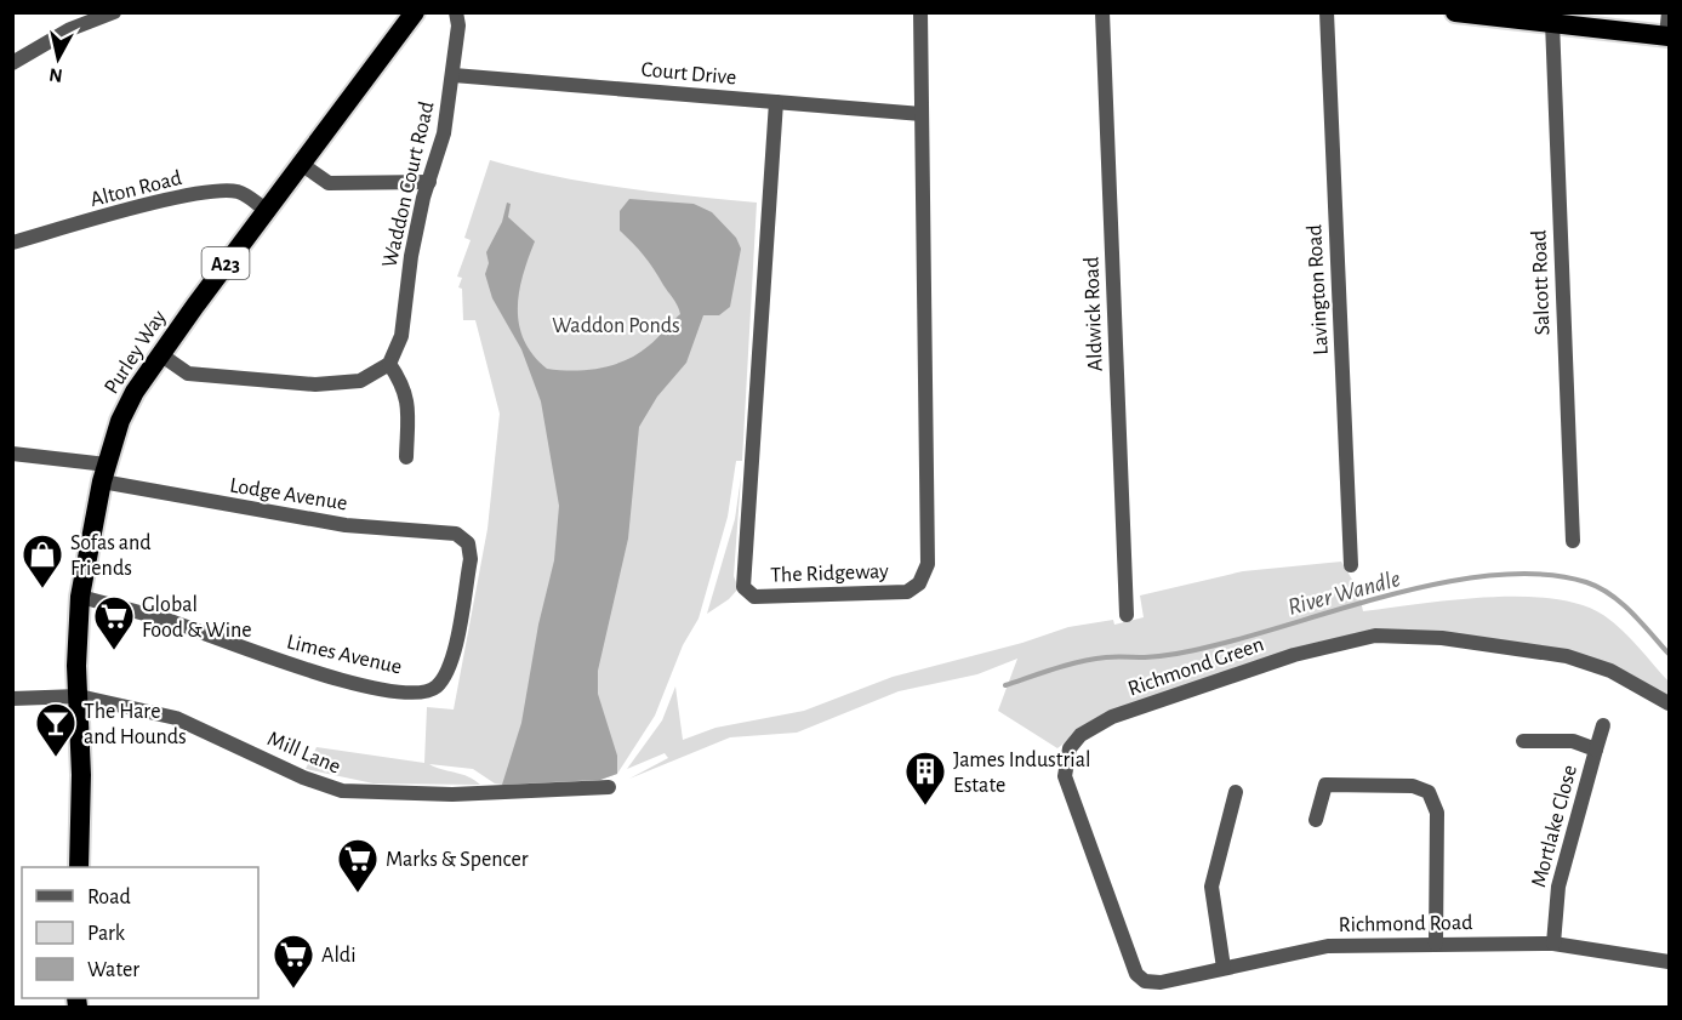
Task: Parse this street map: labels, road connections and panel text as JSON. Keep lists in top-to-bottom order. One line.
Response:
{"streets":{"highway":["A23","Purley Way"],"street":["Court Drive","Waddon Court Road","Alton Road","Salcott Road","Lavington Road","Aldwick Road","Lodge Avenue","The Ridgeway","Limes Avenue","Richmond Green","Mill Lane","Mortlake Close","Richmond Road"]},"crossings":[["Court Drive","Waddon Court Road"],["Court Drive","The Ridgeway"],["Alton Road","Purley Way"],["Purley Way","Lodge Avenue"],["Purley Way","Limes Avenue"],["Purley Way","Mill Lane"],["Lodge Avenue","Limes Avenue"],["Richmond Green","Richmond Road"],["Mortlake Close","Richmond Road"]],"water":["River Wandle"],"parks":["Waddon Ponds"],"places":{"shop":["Sofas and Friends"],"supermarket":["Global Food & Wine","Marks & Spencer","Aldi"],"bar":["The Hare and Hounds"],"building":["James Industrial Estate"]},"legend":["Road","Park","Water"],"north":"bottom"}
